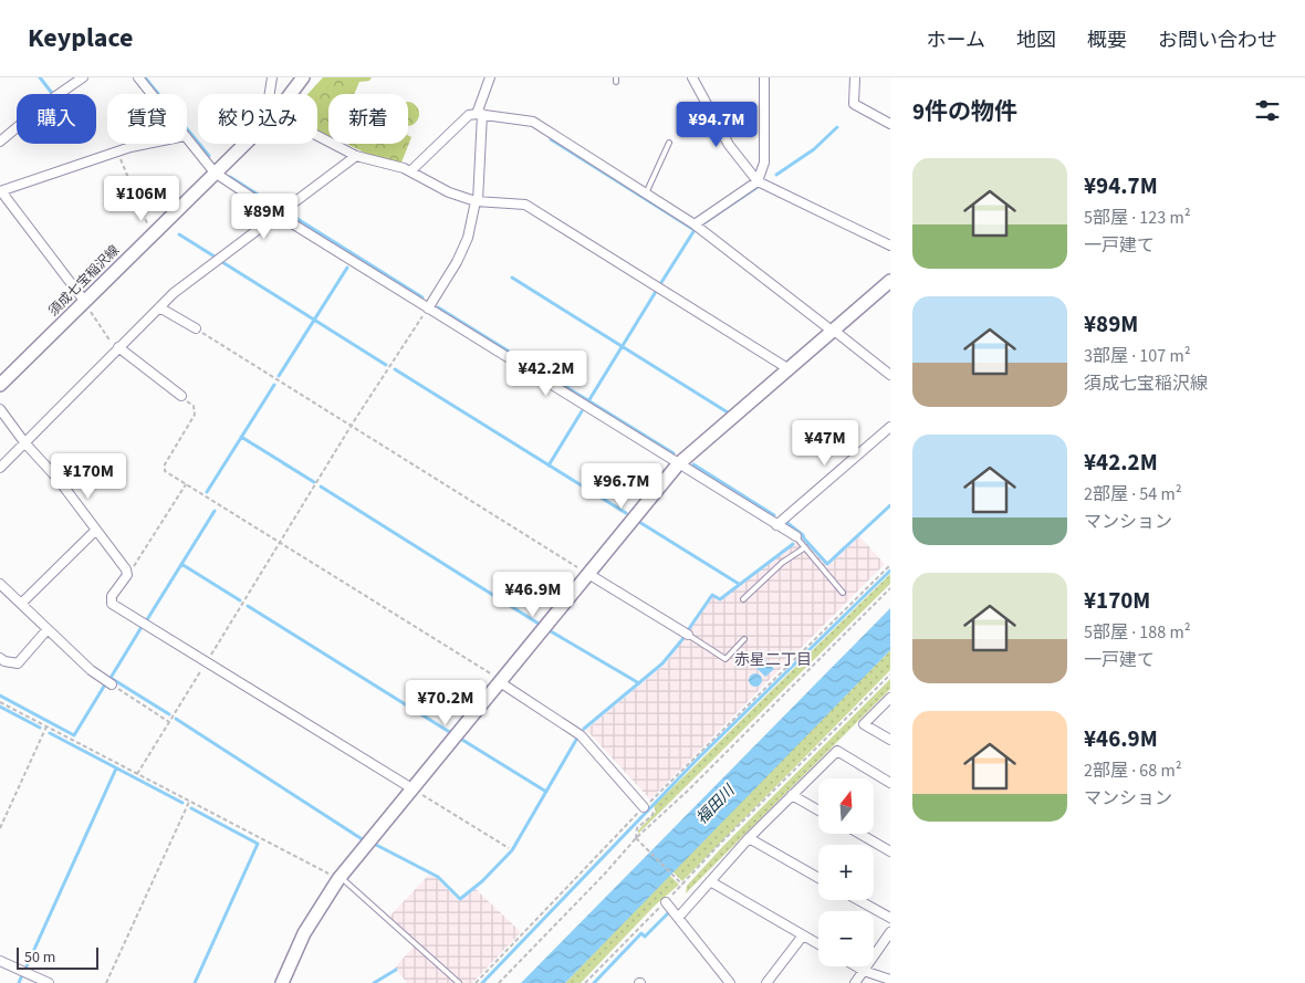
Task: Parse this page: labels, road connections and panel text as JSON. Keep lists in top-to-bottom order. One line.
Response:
{"streets":{"street":["須成七宝稲沢線"]},"districts":["赤星二丁目"],"water":["福田川"],"scale_bar":"50 m","north":"top","page":{"header":"Keyplace","nav":["ホーム","地図","概要","お問い合わせ"],"heading":"9件の物件","chip":["購入","賃貸","絞り込み","新着"],"price":["¥94.7M","¥106M","¥89M","¥42.2M","¥47M","¥170M","¥96.7M","¥46.9M","¥70.2M"],"list":[{"name":"¥94.7M","note":"5部屋 · 123 m² · 一戸建て"},{"name":"¥89M","note":"3部屋 · 107 m² · 須成七宝稲沢線"},{"name":"¥42.2M","note":"2部屋 · 54 m² · マンション"},{"name":"¥170M","note":"5部屋 · 188 m² · 一戸建て"},{"name":"¥46.9M","note":"2部屋 · 68 m² · マンション"}],"map_buttons":["+","−"],"scale":"50 m"}}
